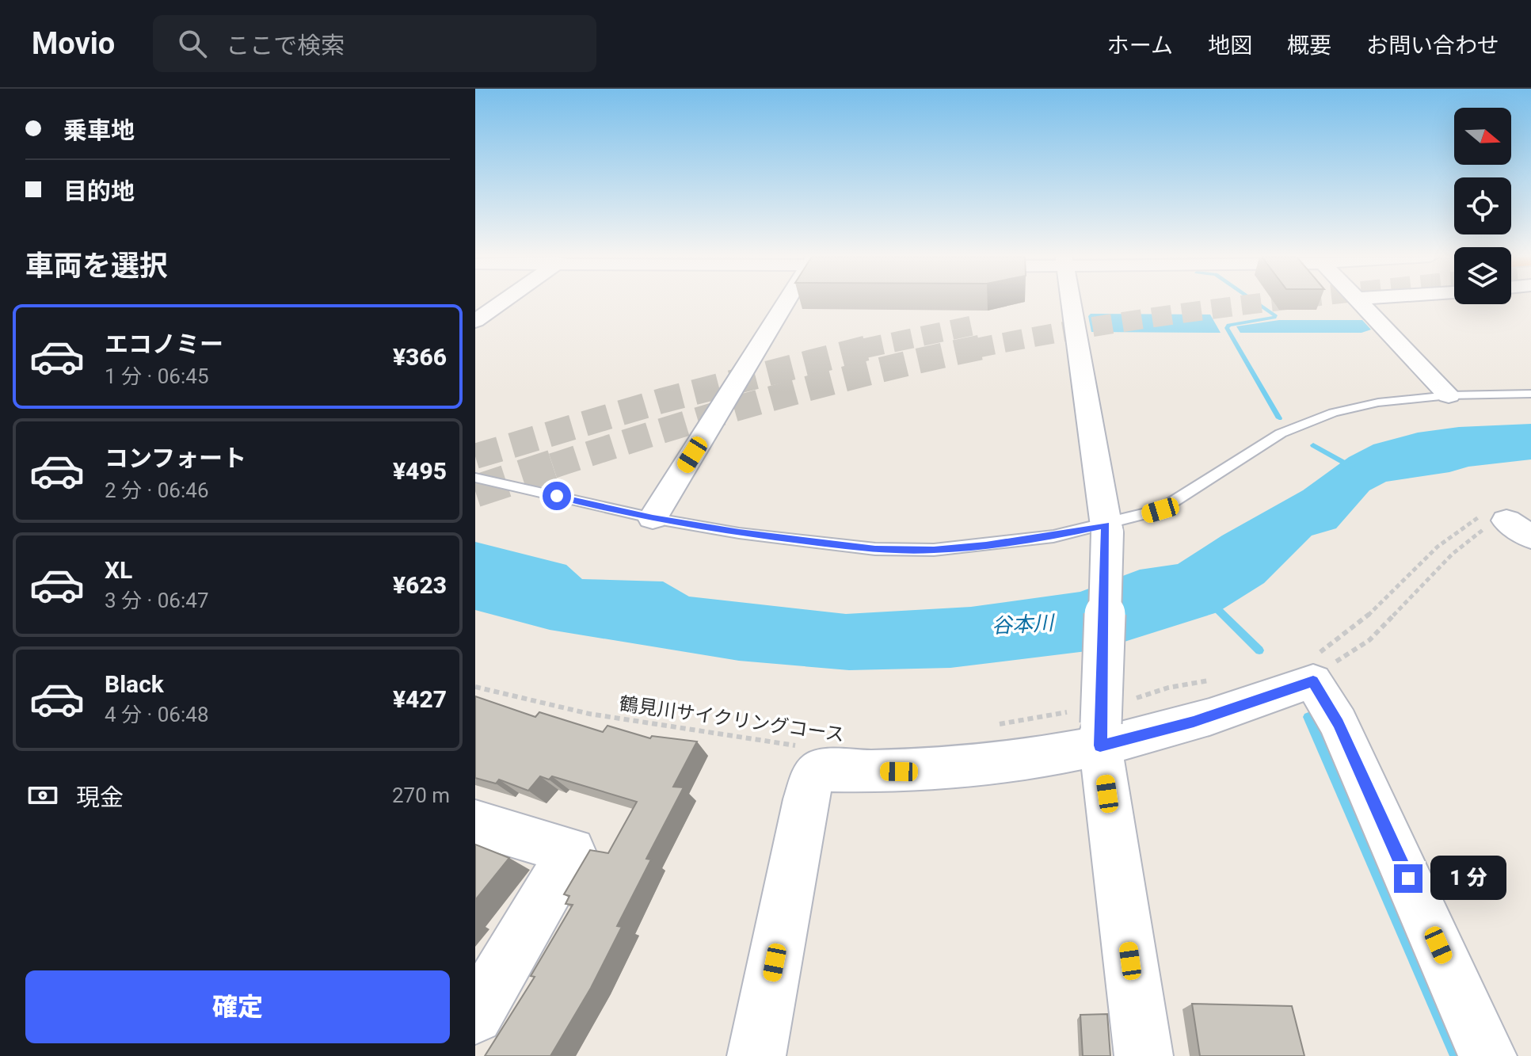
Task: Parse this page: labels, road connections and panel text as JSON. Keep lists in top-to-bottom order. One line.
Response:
{"streets":{"path":["鶴見川サイクリングコース"]},"water":["谷本川"],"north":"right","page":{"header":"Movio","search":"ここで検索","nav":["ホーム","地図","概要","お問い合わせ"],"banner":["乗車地","目的地"],"heading":"車両を選択","list":[{"name":"エコノミー","note":"1 分 · 06:45","value":"¥366"},{"name":"コンフォート","note":"2 分 · 06:46","value":"¥495"},{"name":"XL","note":"3 分 · 06:47","value":"¥623"},{"name":"Black","note":"4 分 · 06:48","value":"¥427"}],"pay":["現金","270 m"],"bubble":"1 分","buttons":"確定"}}
